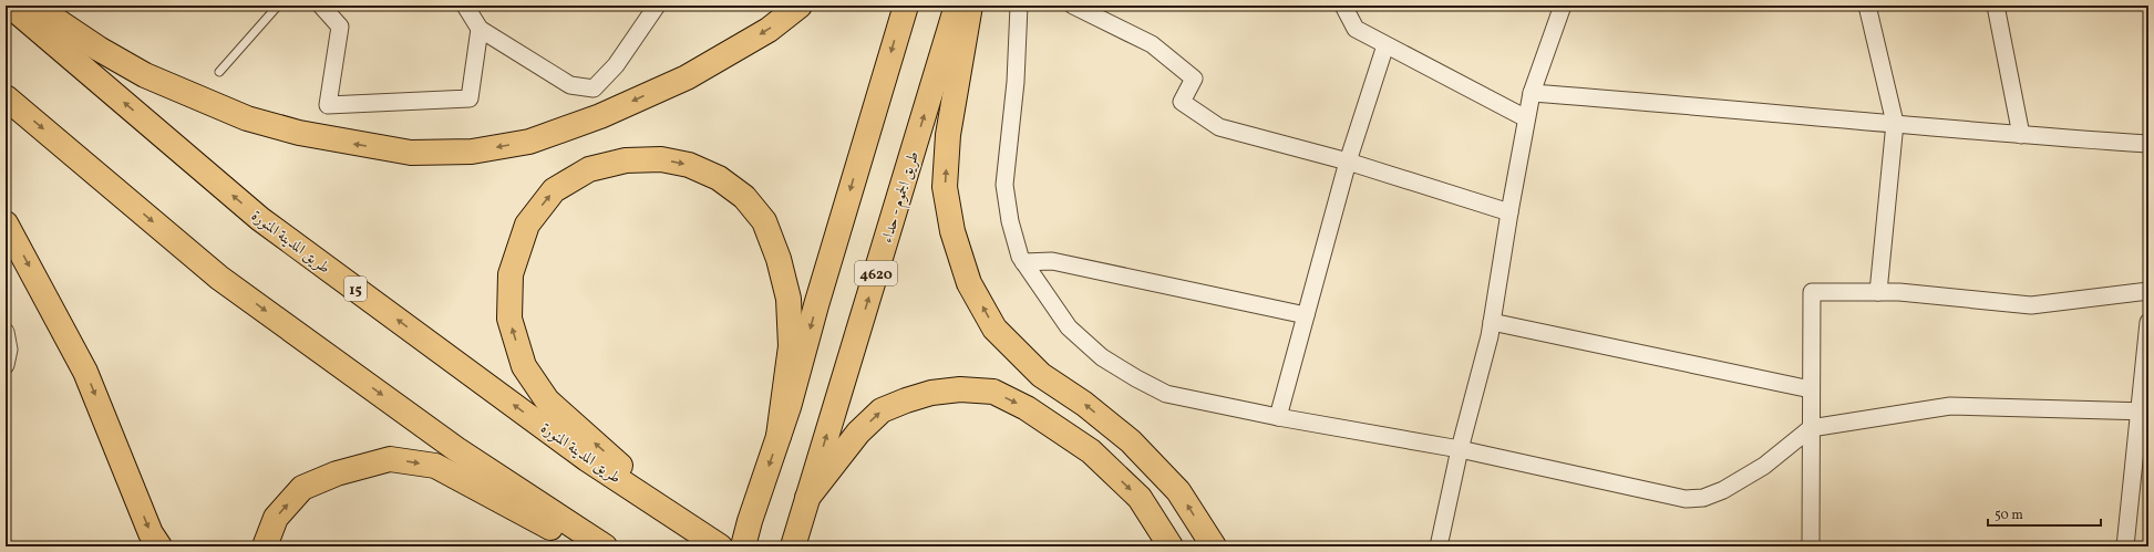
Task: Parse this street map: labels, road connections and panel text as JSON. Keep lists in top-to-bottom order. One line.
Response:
{"streets":{"main road":["طريق الجموم - حداء","طريق المدينة المنورة","4620","15"]},"scale_bar":"50 m"}
